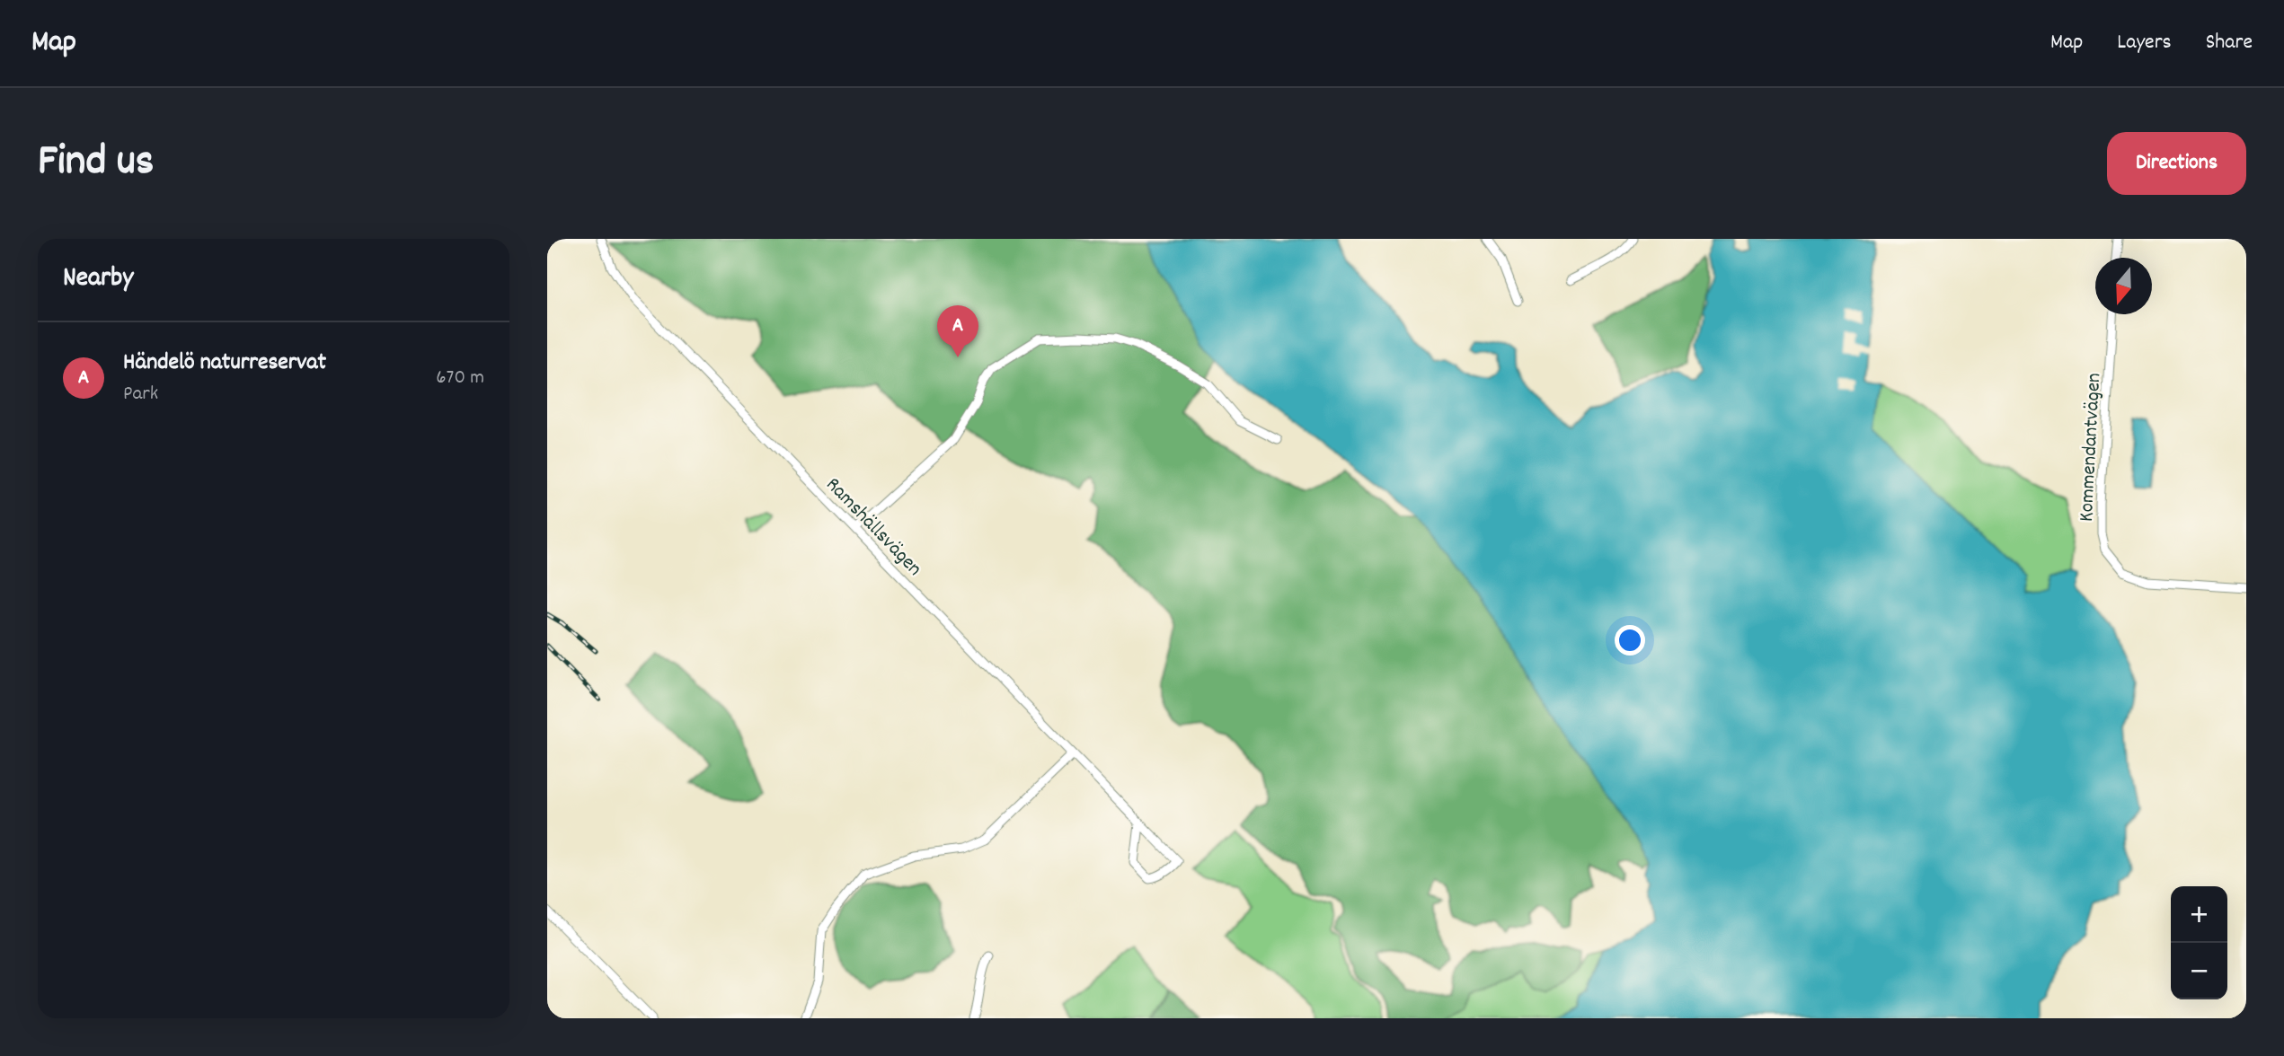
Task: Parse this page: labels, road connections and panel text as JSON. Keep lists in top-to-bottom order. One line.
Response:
{"streets":{"street":["Kommendantvägen","Ramshällsvägen"]},"north":"bottom","page":{"header":"Map","nav":["Map","Layers","Share"],"title":"Find us","buttons":"Directions","heading":"Nearby","pins":"A","list":[{"mark":"A","name":"Händelö naturreservat","note":"Park","value":"670 m"}],"map_buttons":["+","−"]}}
